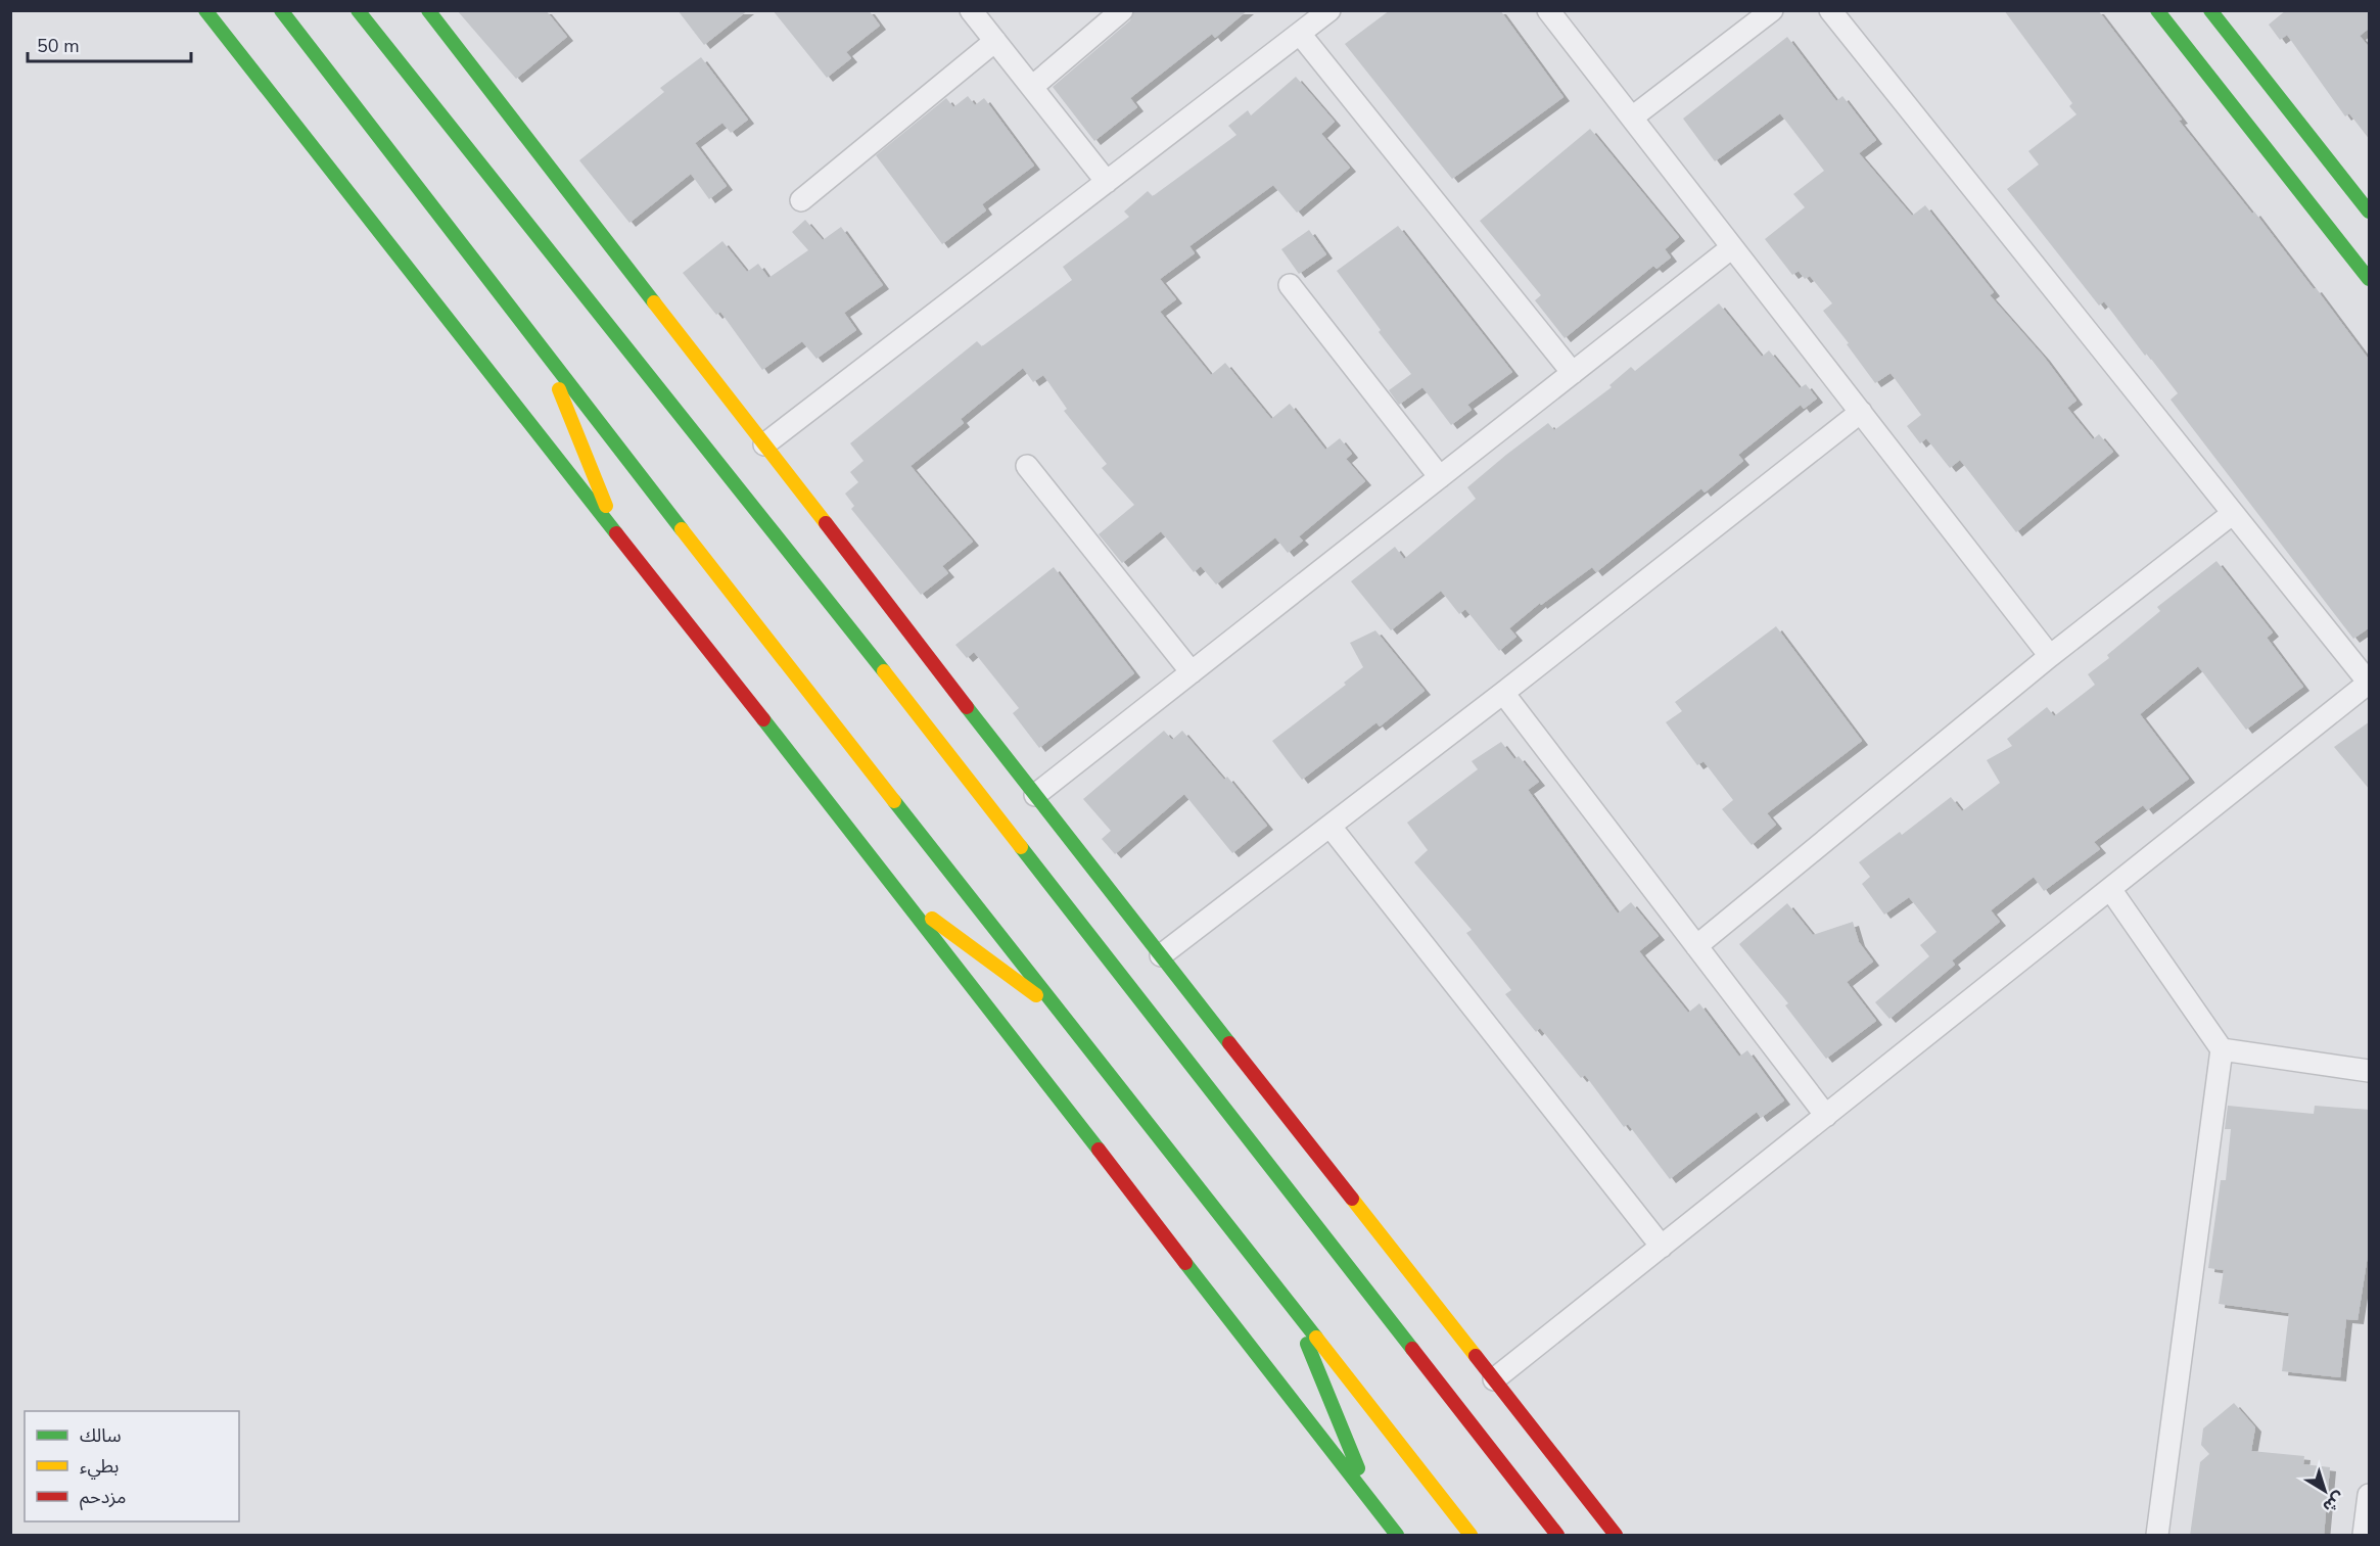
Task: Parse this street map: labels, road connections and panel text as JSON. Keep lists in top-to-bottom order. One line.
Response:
{"legend":["سالك","بطيء","مزدحم"],"scale_bar":"50 m","north":"bottom right"}
